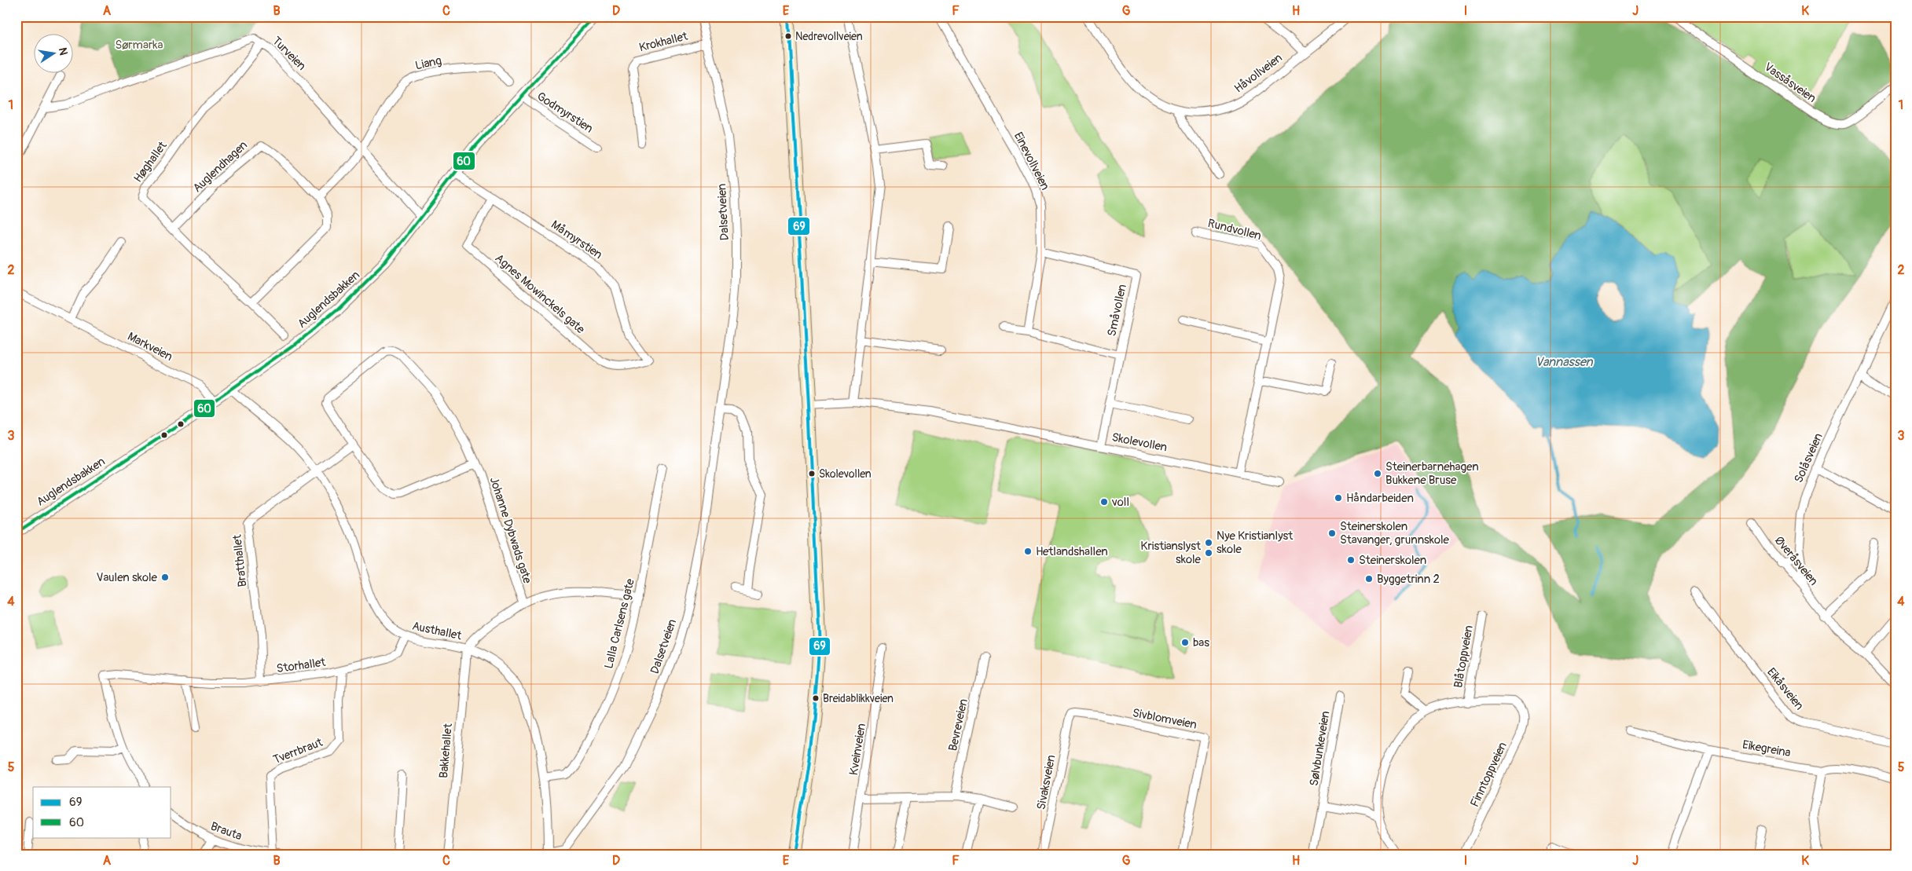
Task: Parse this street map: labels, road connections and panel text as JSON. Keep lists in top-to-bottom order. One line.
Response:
{"streets":{"street":["Krokhallet","Turveien","Liang","Håvollveien","Vassåsveien","Godmyrstien","Einevollveien","Høghallet","Auglendhagen","Dalsetveien","Rundvollen","Måmyrstien","Agnes Mowinckels gate","Auglendsbakken","Småvollen","Markveien","Skolevollen","Solåsveien","Johanne Dybwads gate","Bratthallet","Øveråsveien","Lalla Carlsens gate","Austhallet","Blåtoppveien","Storhallet","Eikåsveien","Sivblomveien","Bevreveien","Sølvbunkeveien","Eikegreina","Kveinveien","Tverrbraut","Bakkehallet","Finntoppveien","Sivaksveien","Brauta"]},"crossings":[["Krokhallet","Dalsetveien"],["Turveien","Liang"],["Turveien","Høghallet"],["Turveien","Auglendsbakken"],["Godmyrstien","Auglendsbakken"],["Einevollveien","Småvollen"],["Høghallet","Auglendhagen"],["Dalsetveien","Austhallet"],["Rundvollen","Skolevollen"],["Måmyrstien","Agnes Mowinckels gate"],["Måmyrstien","Auglendsbakken"],["Auglendsbakken","Markveien"],["Auglendsbakken","Austhallet"],["Småvollen","Skolevollen"],["Solåsveien","Øveråsveien"],["Bratthallet","Austhallet"],["Bratthallet","Storhallet"],["Lalla Carlsens gate","Austhallet"],["Austhallet","Storhallet"],["Austhallet","Bakkehallet"],["Blåtoppveien","Finntoppveien"],["Storhallet","Tverrbraut"],["Sivblomveien","Sivaksveien"],["Tverrbraut","Brauta"]],"water":["Vannassen"],"parks":["Sørmarka"],"places":["Nedrevollveien","Skolevollen","Steinerbarnehagen Bukkene Bruse","Håndarbeiden","voll","Steinerskolen Stavanger, grunnskole","Nye Kristianlyst skole","Hetlandshallen","Kristianslyst skole","Steinerskolen","Vaulen skole","Byggetrinn 2","bas","Breidablikkveien"],"lines":["transit line 69","transit line 60"],"legend":["69","60"],"north":"right","grid":{"columns":["A","B","C","D","E","F","G","H","I","J","K"],"rows":["1","2","3","4","5"]}}
